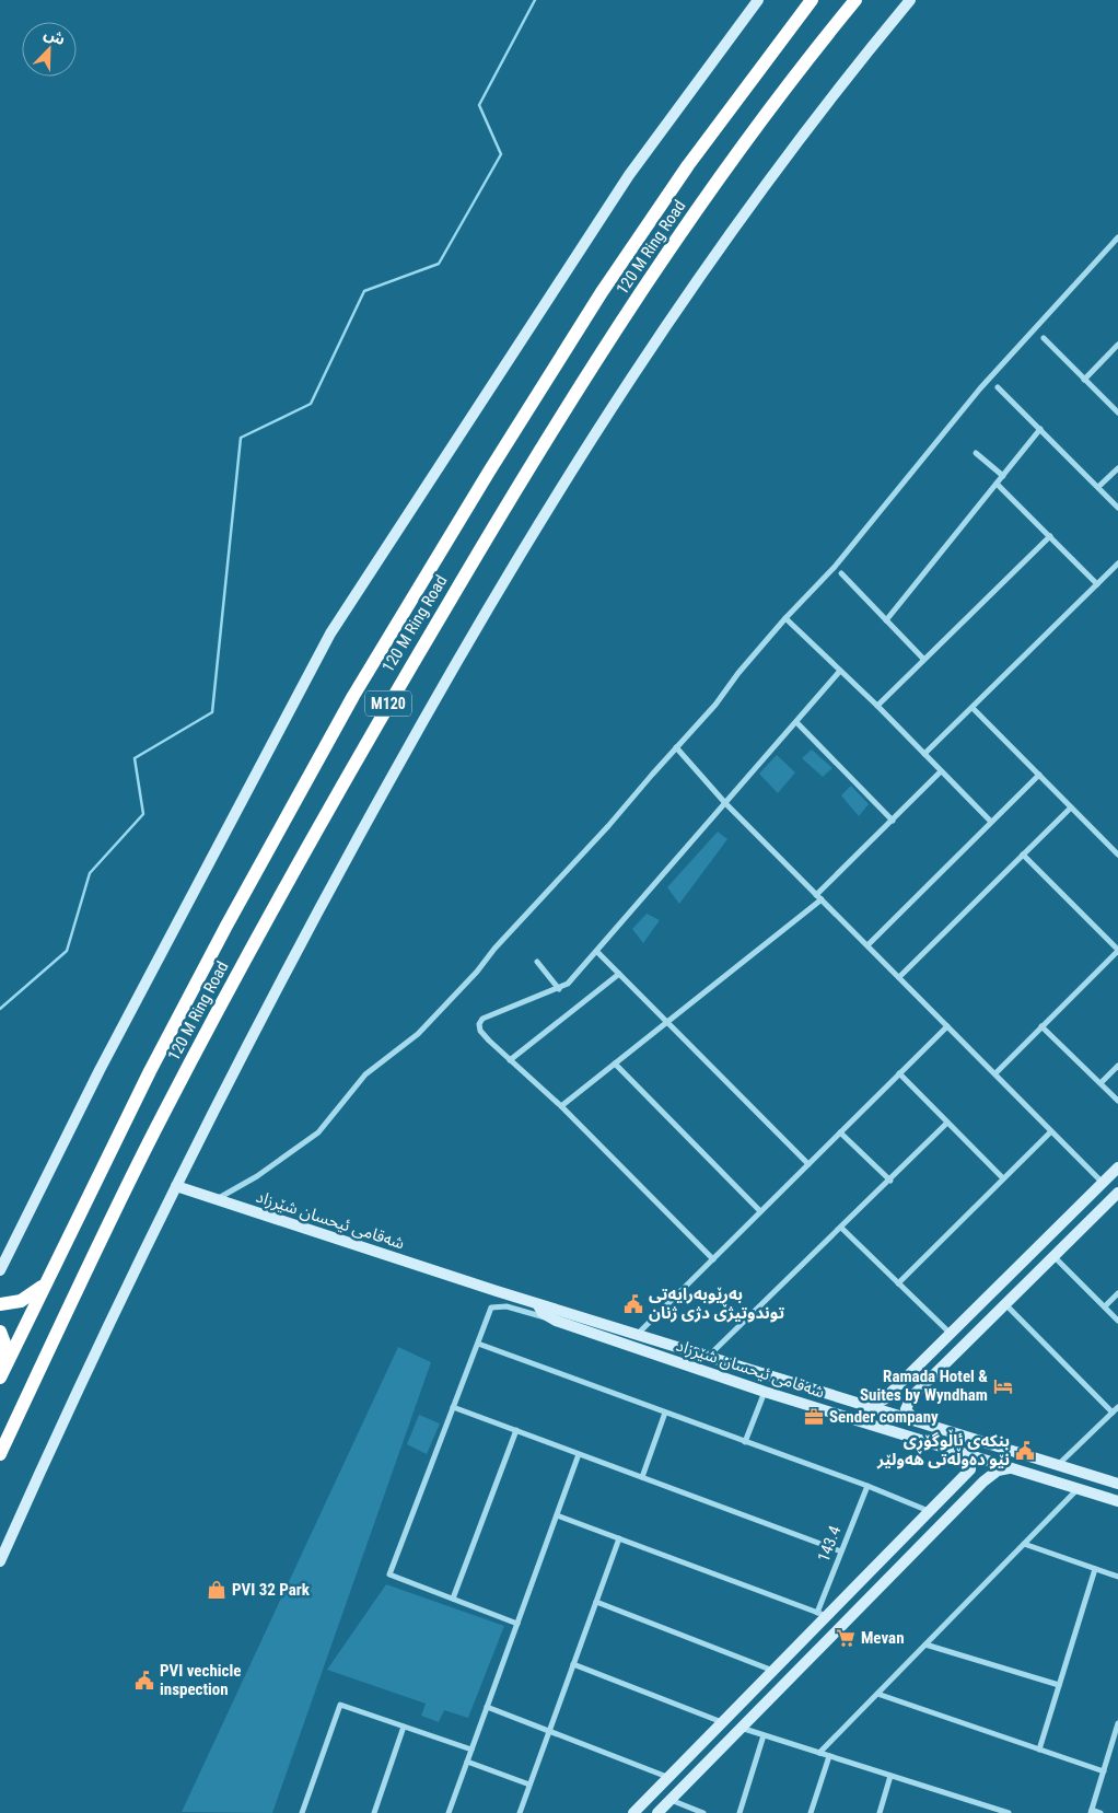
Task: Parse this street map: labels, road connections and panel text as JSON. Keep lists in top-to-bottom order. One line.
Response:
{"streets":{"highway":["120 M Ring Road","M120"],"street":["شەقامی ئیحسان شێرزاد","143.4"]},"places":{"public building":["بەڕێوبەرایەتی توندوتیژی دژی ژنان","بنکەی ئاڵوگۆڕی نێو دەوڵەتی هەولێر","PVI vechicle inspection"],"hotel":["Ramada Hotel & Suites by Wyndham"],"office":["Sender company"],"shop":["PVI 32 Park"],"supermarket":["Mevan"]},"north":"top right"}
